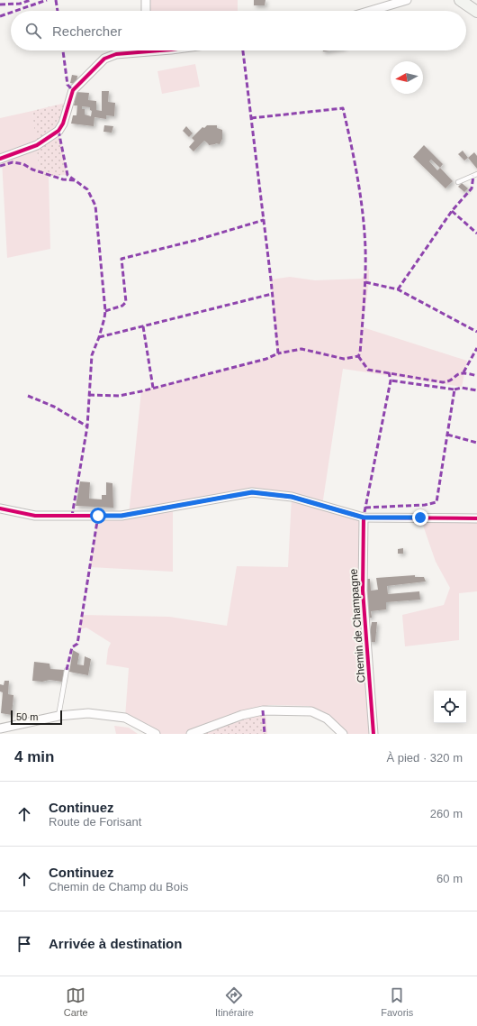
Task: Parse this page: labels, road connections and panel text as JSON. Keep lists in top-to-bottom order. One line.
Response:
{"streets":{"street":["Chemin de Champagne"]},"scale_bar":"50 m","north":"left","page":{"search":"Rechercher","scale":"50 m","heading":["4 min","À pied · 320 m"],"list":[["Continuez","Route de Forisant","260 m"],["Continuez","Chemin de Champ du Bois","60 m"],"Arrivée à destination"],"nav":["Carte","Itinéraire","Favoris"]}}
